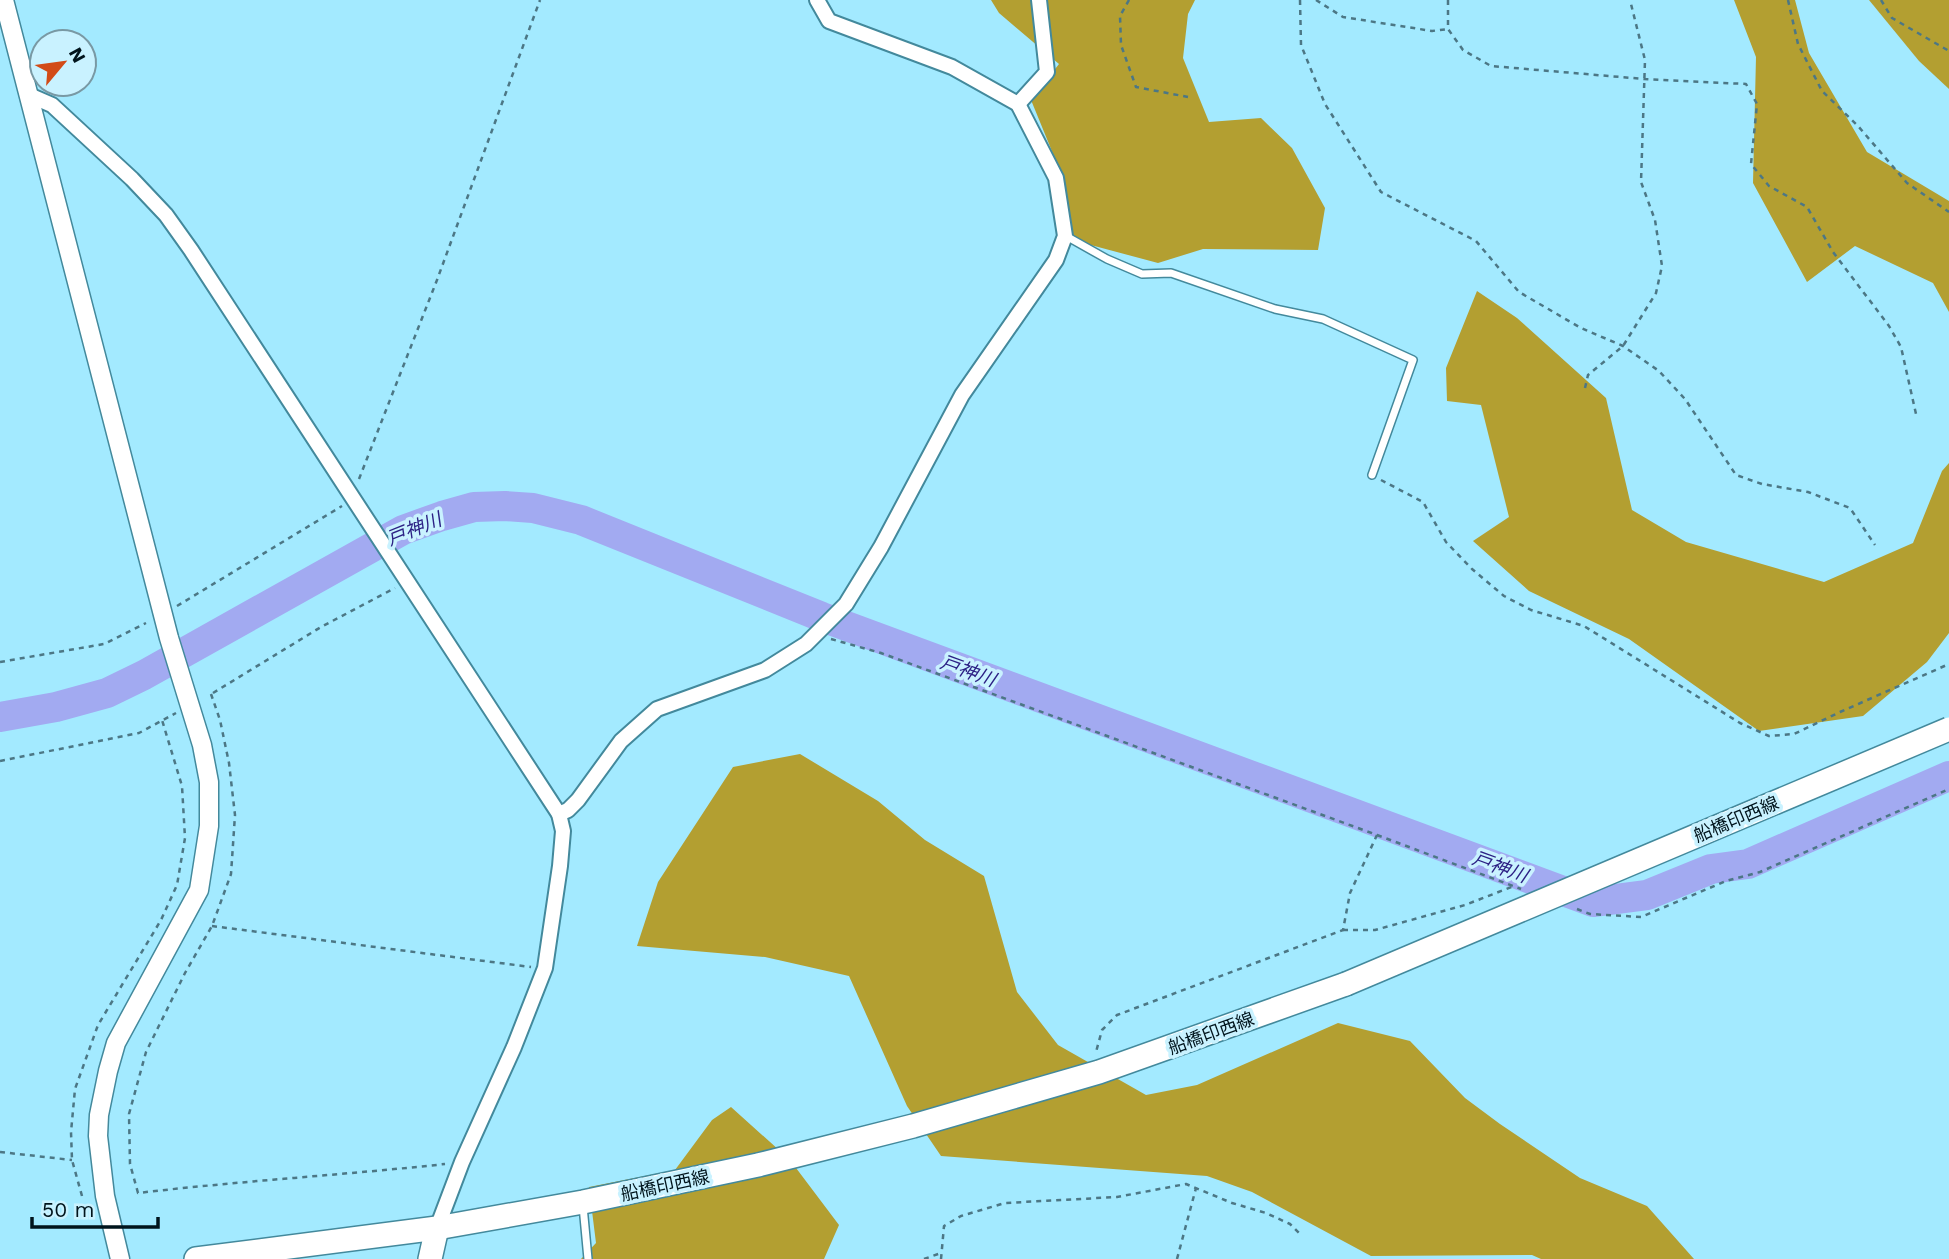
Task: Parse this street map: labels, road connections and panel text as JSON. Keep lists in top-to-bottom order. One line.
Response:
{"streets":{"main road":["船橋印西線"]},"water":["戸神川"],"scale_bar":"50 m","north":"top right"}
